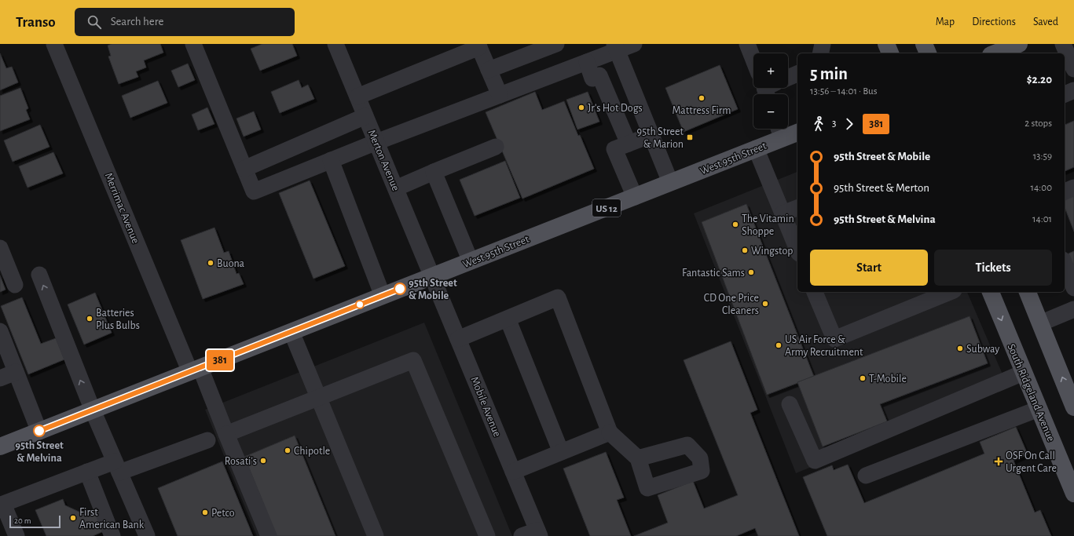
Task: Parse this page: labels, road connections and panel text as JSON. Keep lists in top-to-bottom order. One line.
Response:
{"streets":{"main road":["West 95th Street","US 12","South Ridgeland Avenue"],"street":["Merton Avenue","Merrimac Avenue","Mobile Avenue"]},"crossings":[["West 95th Street","Merton Avenue"],["West 95th Street","Merrimac Avenue"],["West 95th Street","Mobile Avenue"],["Merton Avenue","Mobile Avenue"]],"places":{"other":["Mattress Firm","Jr's Hot Dogs","The Vitamin Shoppe","Wingstop","Buona","Fantastic Sams","95th Street & Mobile","CD One Price Cleaners","Batteries Plus Bulbs","US Air Force & Army Recruitment","Subway","T-Mobile","95th Street & Melvina","Chipotle","Rosati's","Petco","First American Bank"],"transit":["95th Street & Marion"],"health":["OSF On Call Urgent Care"]},"lines":["bus line 381"],"scale_bar":"20 m","page":{"header":"Transo","search":"Search here","nav":["Map","Directions","Saved"],"on_map":"381","map_buttons":["+","−"],"heading":["5 min","13:56 – 14:01 · Bus","$2.20"],"legs":["3","381","2 stops"],"list":[{"name":"95th Street & Mobile","value":"13:59"},{"name":"95th Street & Merton","value":"14:00"},{"name":"95th Street & Melvina","value":"14:01"}],"buttons":["Start","Tickets"],"scale":"20 m"}}
